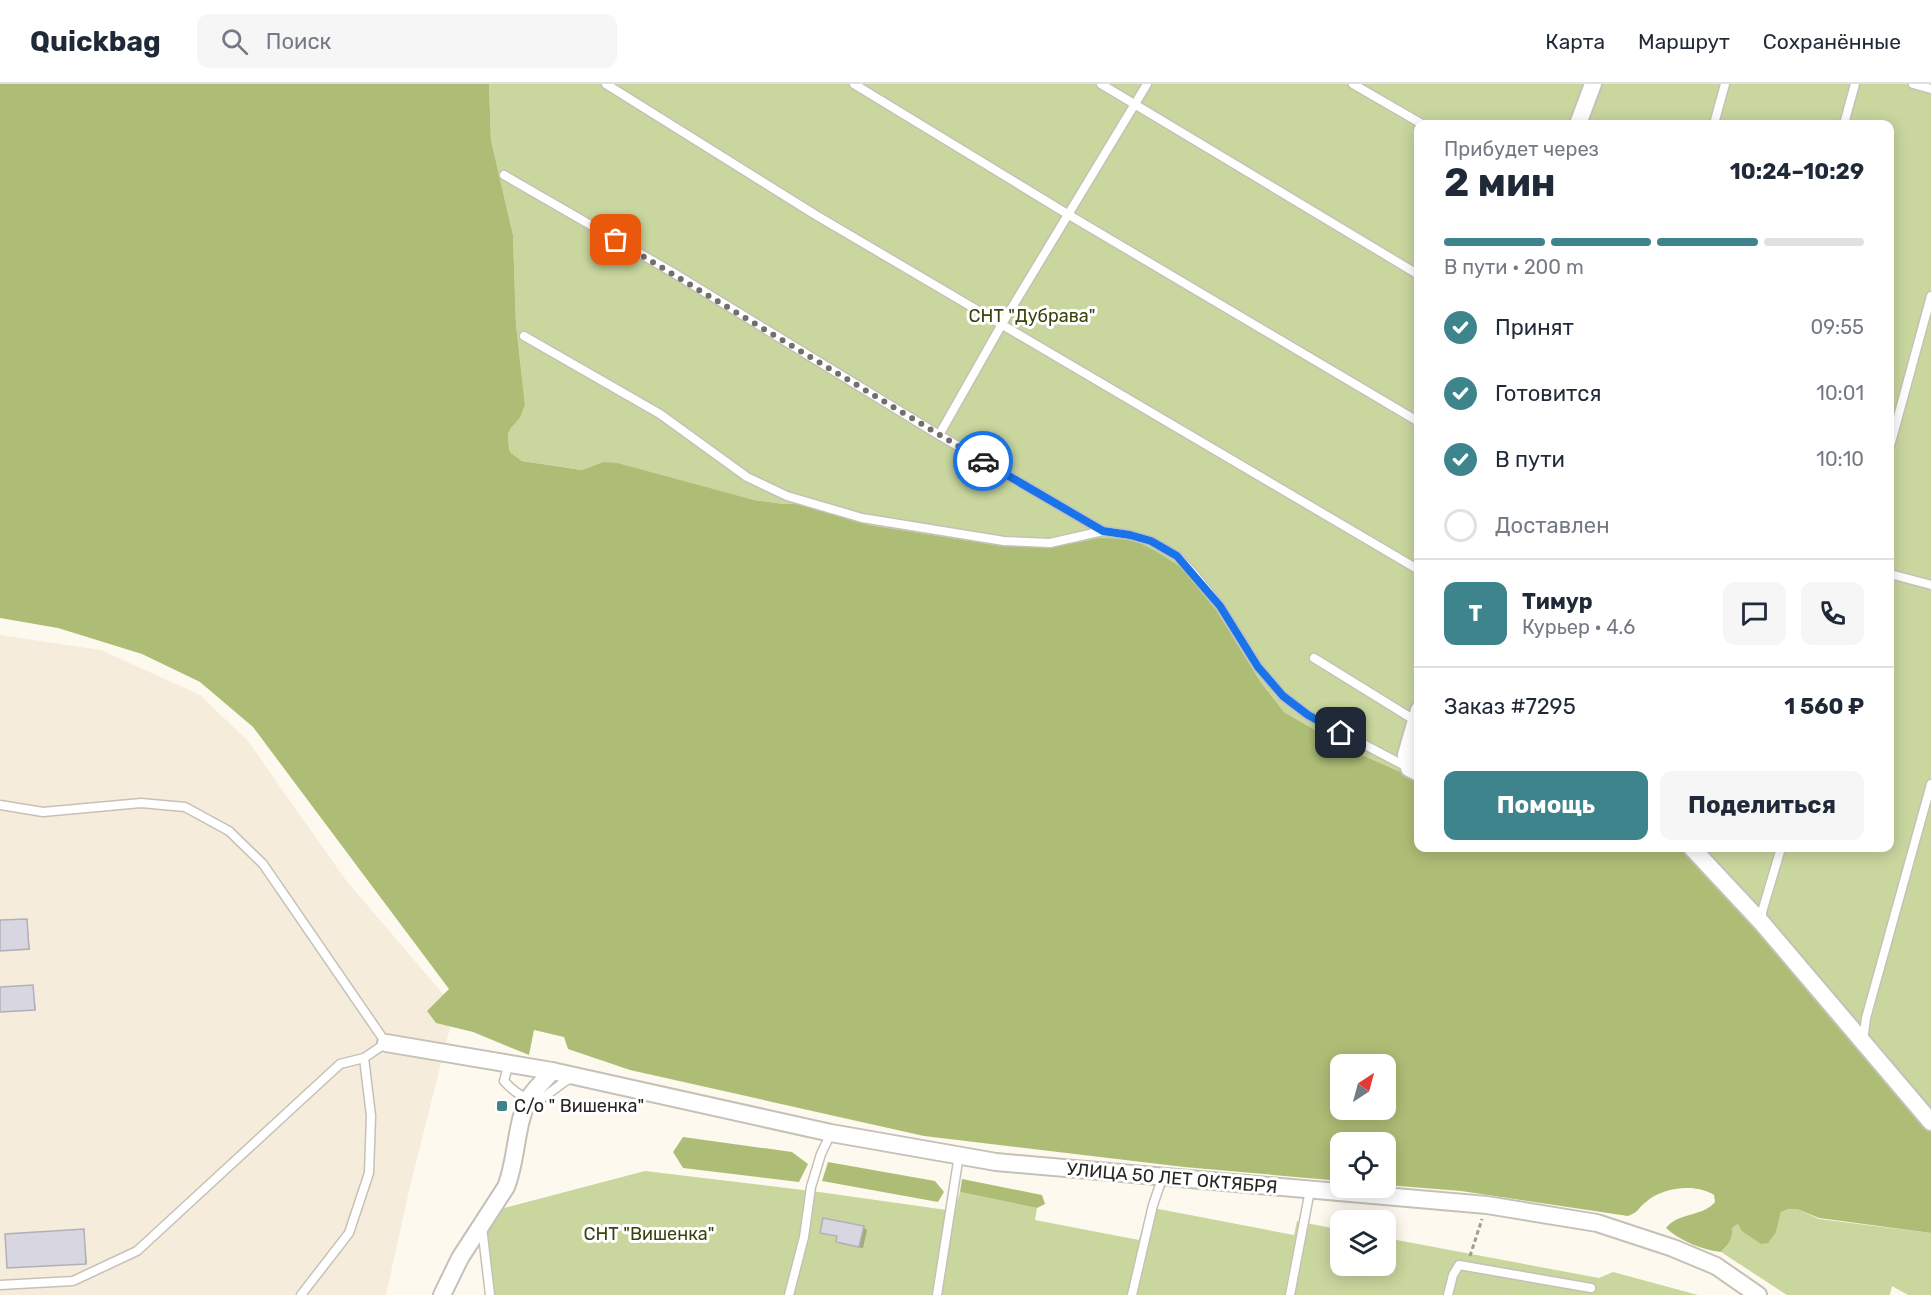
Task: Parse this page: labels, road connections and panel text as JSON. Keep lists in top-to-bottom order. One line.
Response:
{"streets":{"street":["УЛИЦА 50 ЛЕТ ОКТЯБРЯ"]},"parks":["СНТ \"Дубрава\"","СНТ \"Вишенка\""],"places":{"transit":["С/о \" Вишенка\""]},"north":"top right","page":{"header":"Quickbag","search":"Поиск","nav":["Карта","Маршрут","Сохранённые"],"heading":["2 мин","Прибудет через","10:24–10:29"],"panel":["Тимур","Курьер · 4.6","Заказ #7295","1 560 ₽"],"bar":"В пути · 200 m","list":[["Принят","09:55"],["Готовится","10:01"],["В пути","10:10"],"Доставлен"],"round":"Т","buttons":["Помощь","Поделиться"]}}
